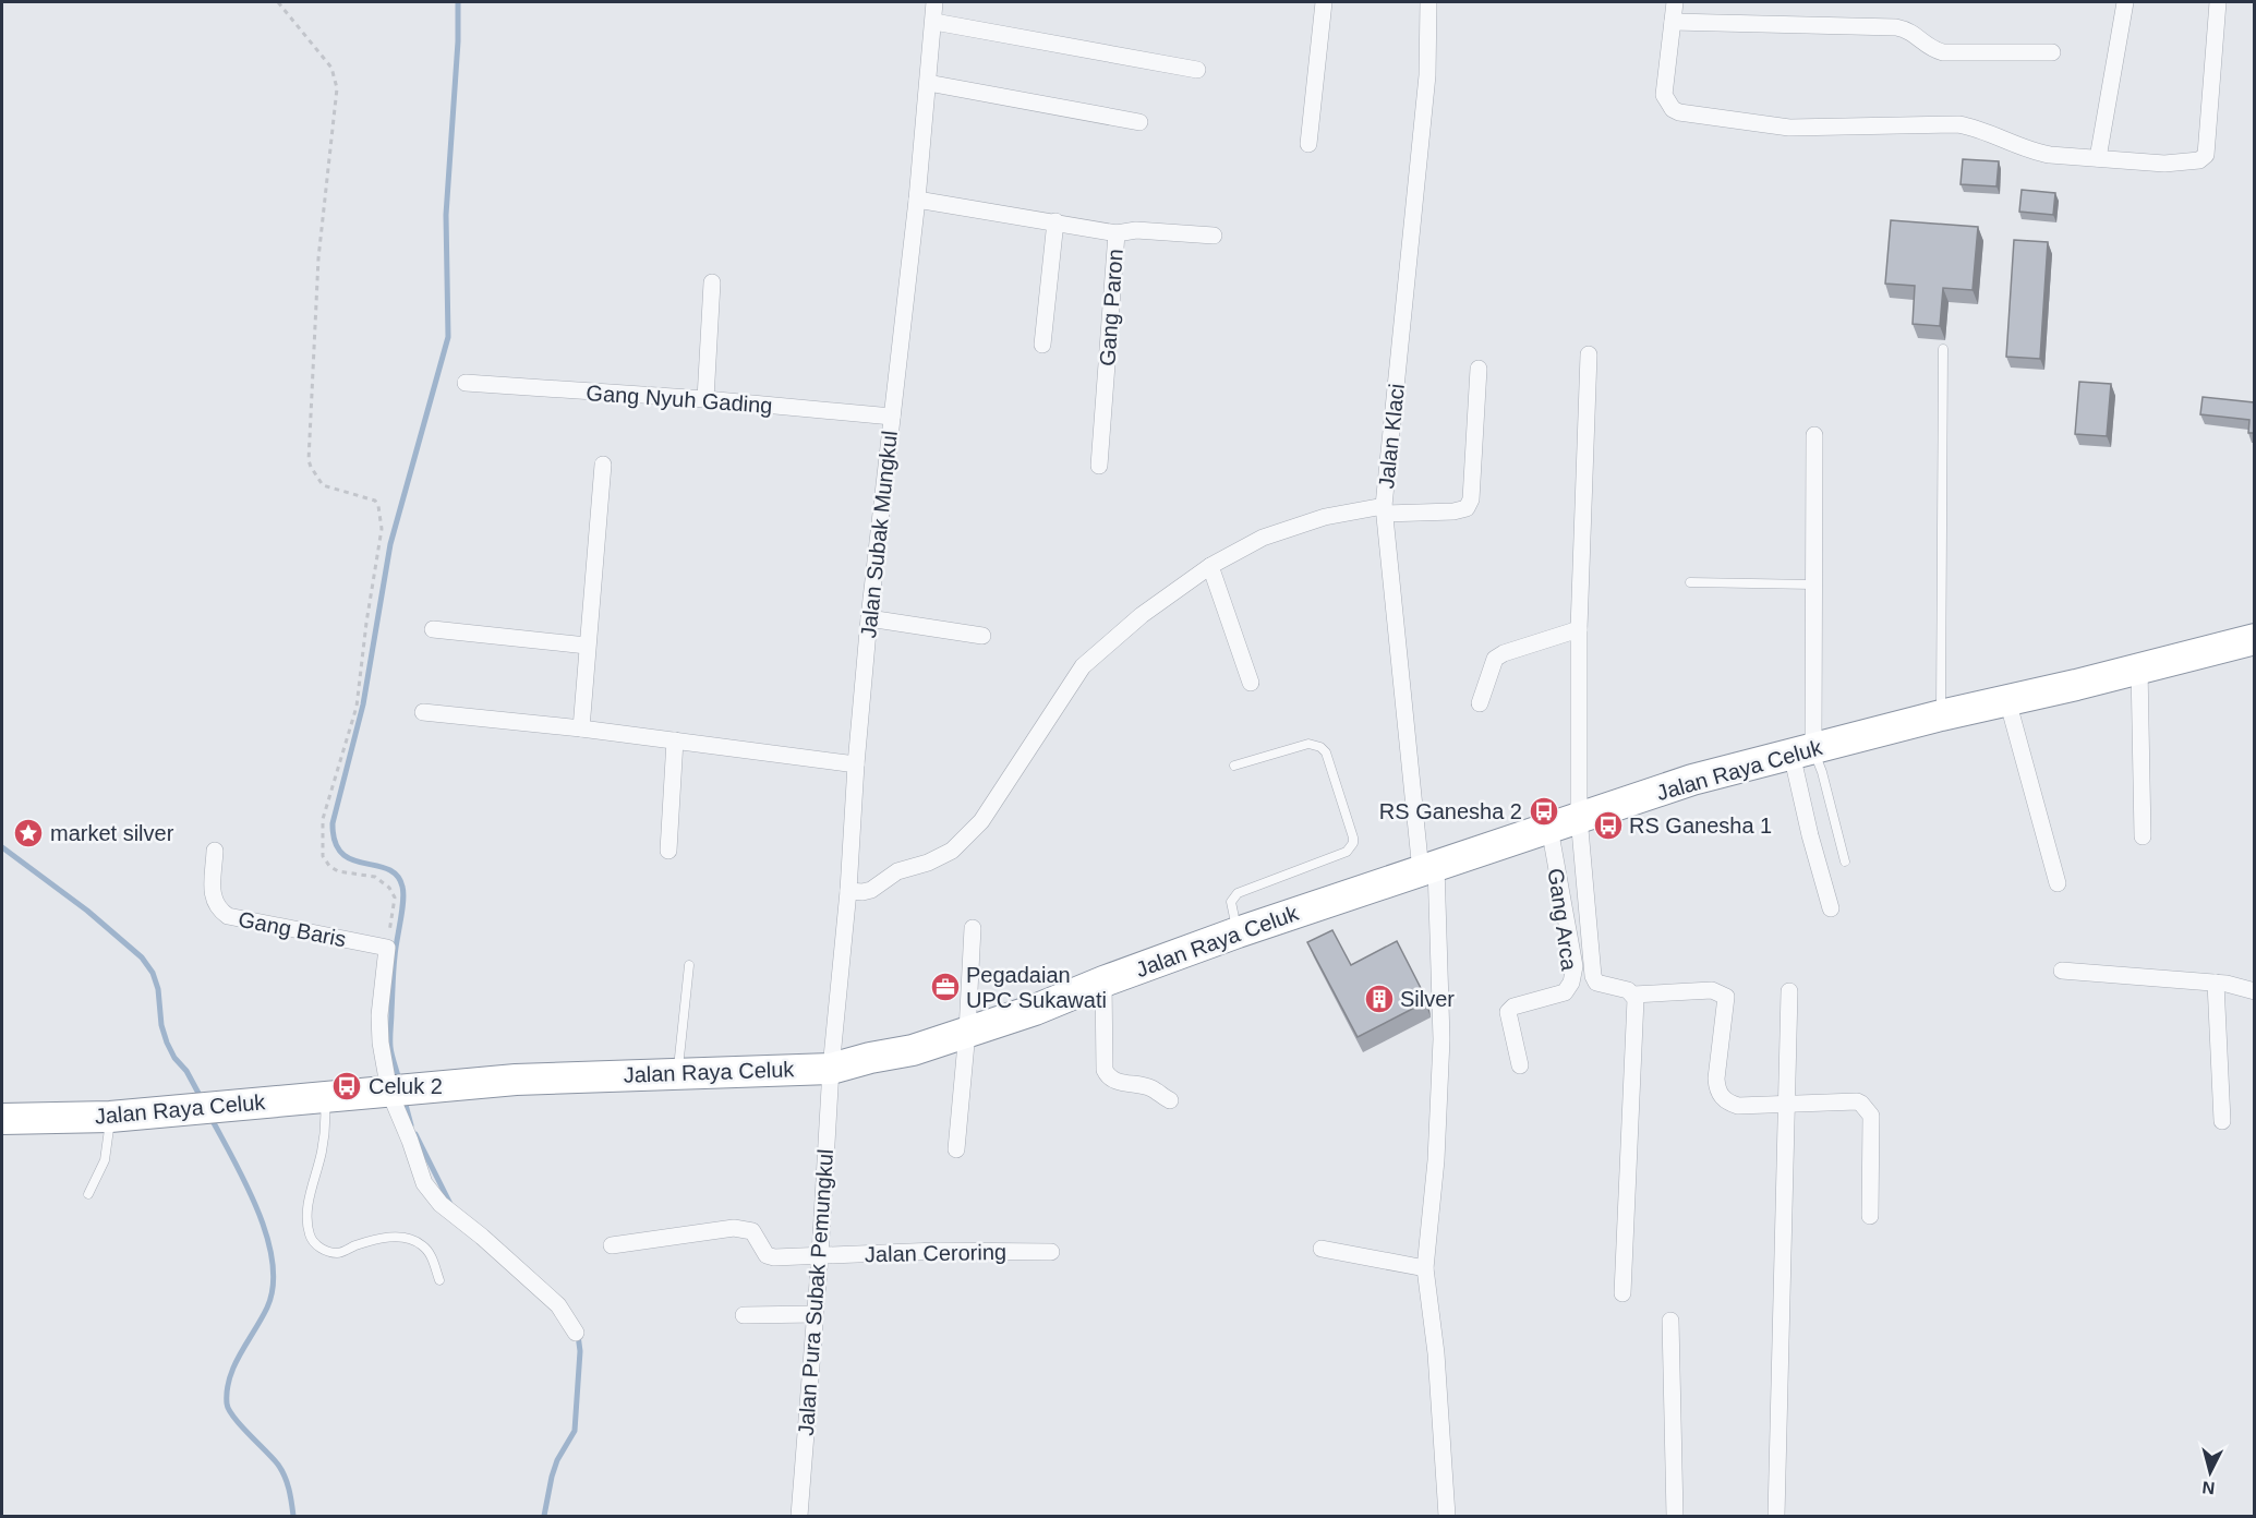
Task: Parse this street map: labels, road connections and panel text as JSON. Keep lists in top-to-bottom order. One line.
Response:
{"streets":{"highway":["Jalan Raya Celuk"],"street":["Gang Paron","Gang Nyuh Gading","Jalan Klaci","Jalan Subak Mungkul","Gang Arca","Gang Baris","Jalan Ceroring","Jalan Pura Subak Pemungkul"]},"crossings":[["Gang Paron","Jalan Subak Mungkul"],["Gang Nyuh Gading","Jalan Subak Mungkul"],["Jalan Klaci","Jalan Raya Celuk"],["Jalan Subak Mungkul","Jalan Raya Celuk"],["Jalan Subak Mungkul","Jalan Pura Subak Pemungkul"],["Jalan Raya Celuk","Gang Arca"],["Jalan Raya Celuk","Jalan Pura Subak Pemungkul"],["Jalan Ceroring","Jalan Pura Subak Pemungkul"]],"places":{"bus stop":["RS Ganesha 2","RS Ganesha 1","Celuk 2"],"place":["market silver"],"office":["Pegadaian UPC Sukawati"],"building":["Silver"]},"north":"bottom"}
